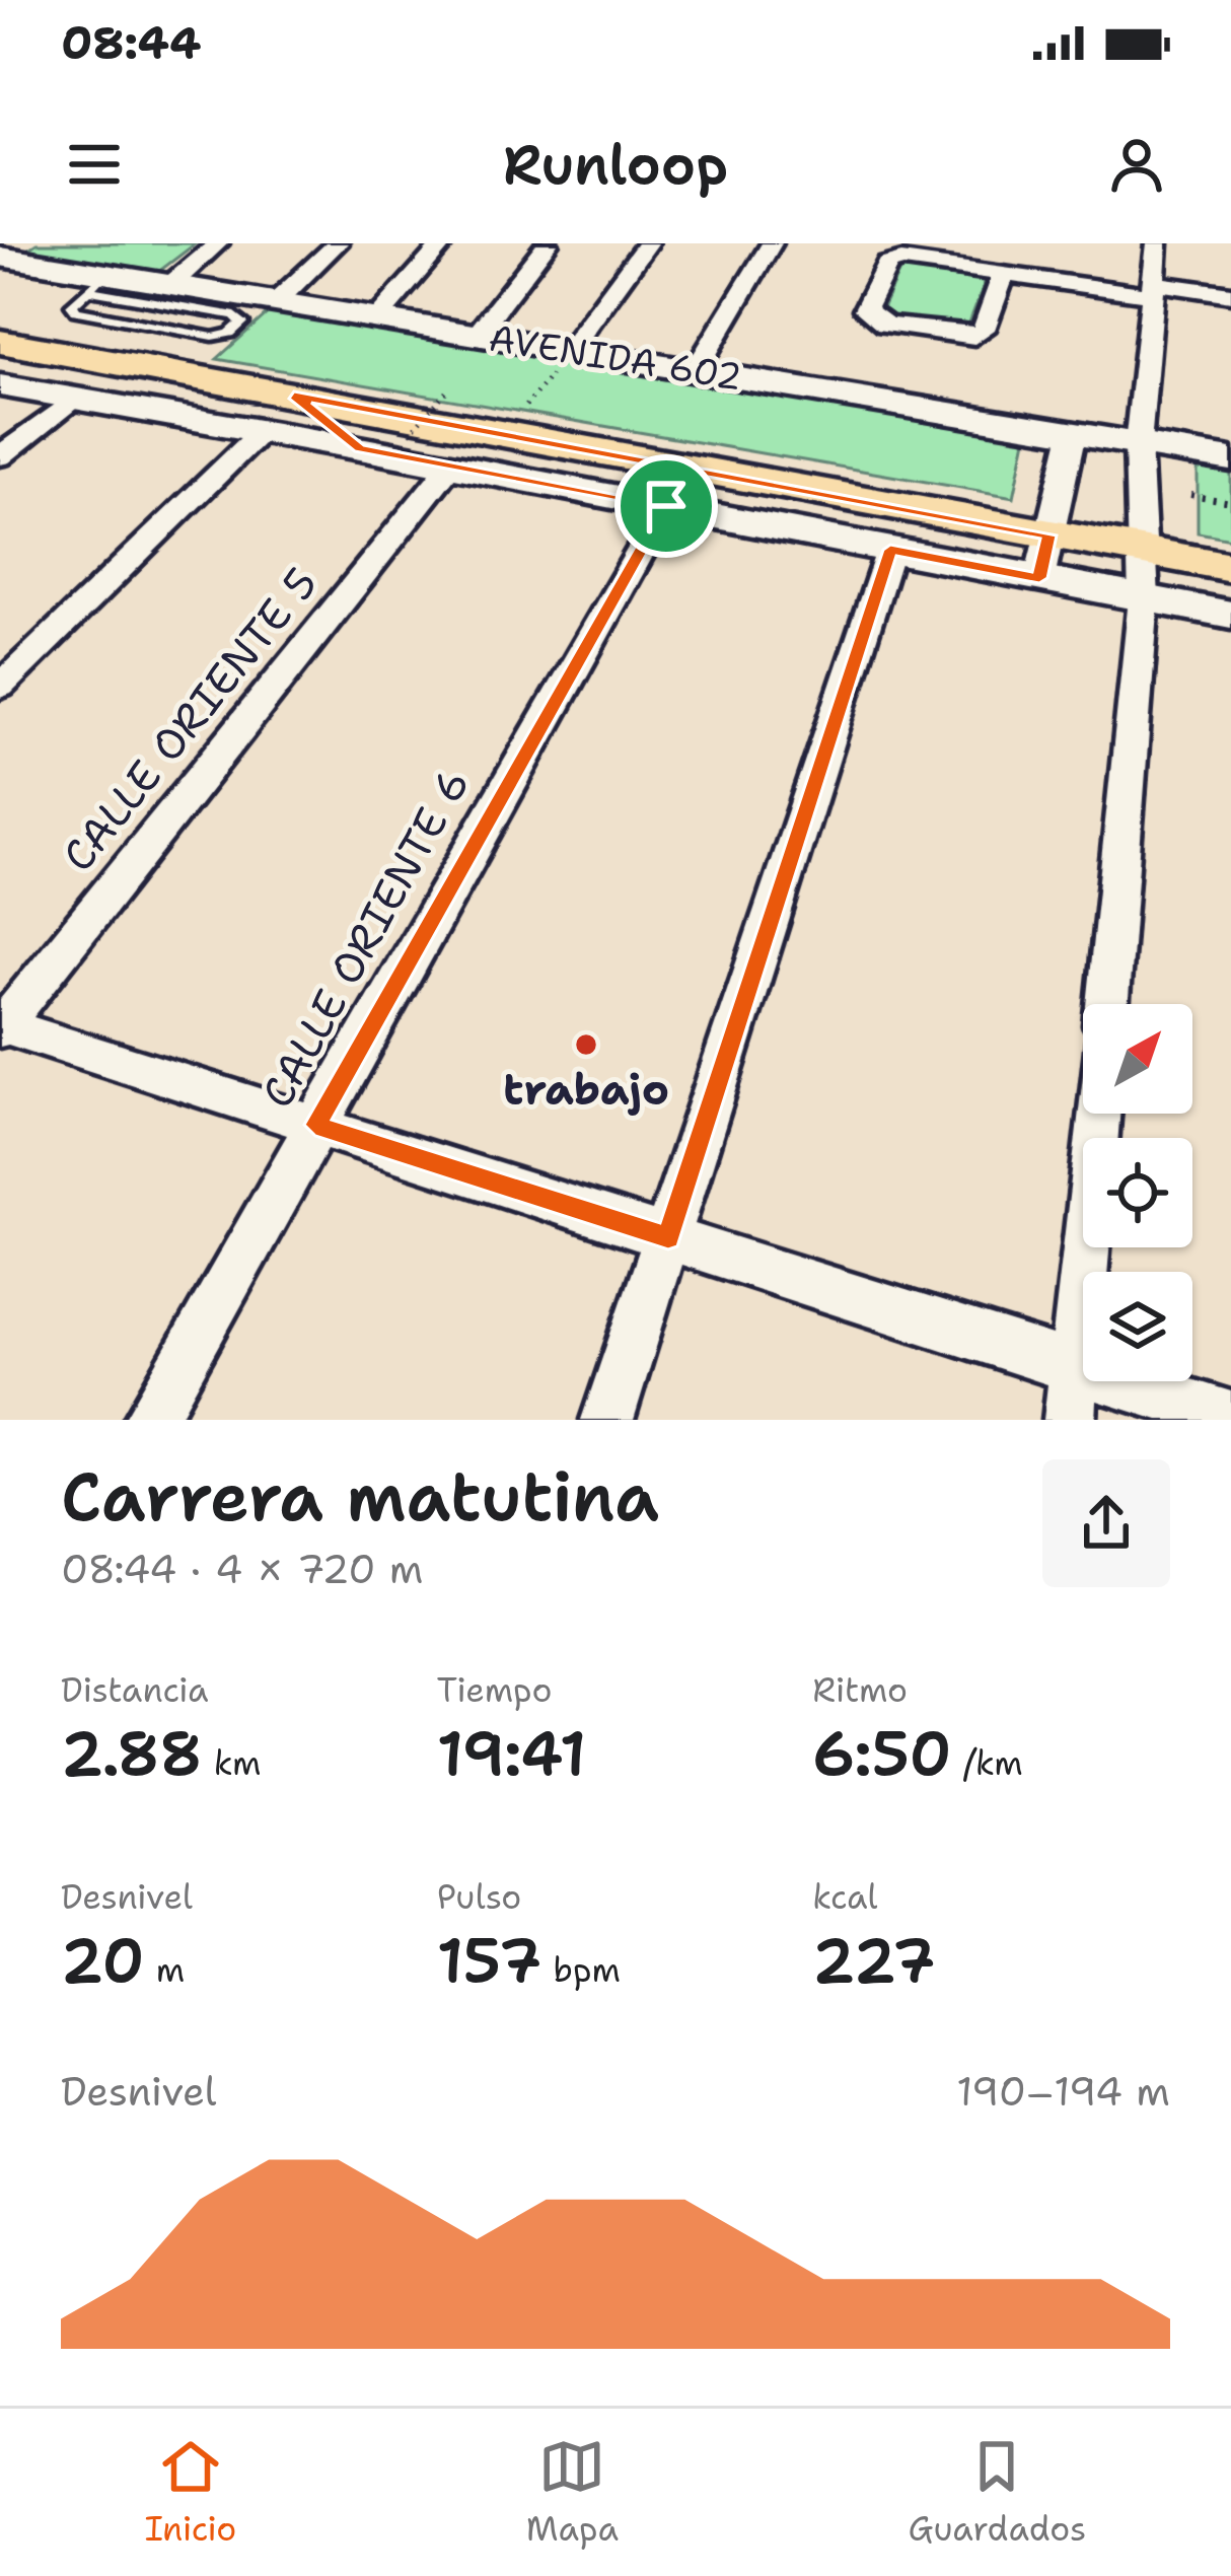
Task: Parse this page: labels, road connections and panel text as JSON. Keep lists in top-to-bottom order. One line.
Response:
{"streets":{"main road":["AVENIDA 602"],"street":["CALLE ORIENTE 5","CALLE ORIENTE 6"]},"places":["trabajo"],"north":"top right","page":{"status":"08:44","header":"Runloop","heading":["Carrera matutina","08:44 · 4 × 720 m"],"stats":[["Distancia","2.88 km"],["Tiempo","19:41"],["Ritmo","6:50 /km"],["Desnivel","20 m"],["Pulso","157 bpm"],["kcal","227"]],"chart":["Desnivel","190–194 m"],"tabs":["Inicio","Mapa","Guardados"]}}
